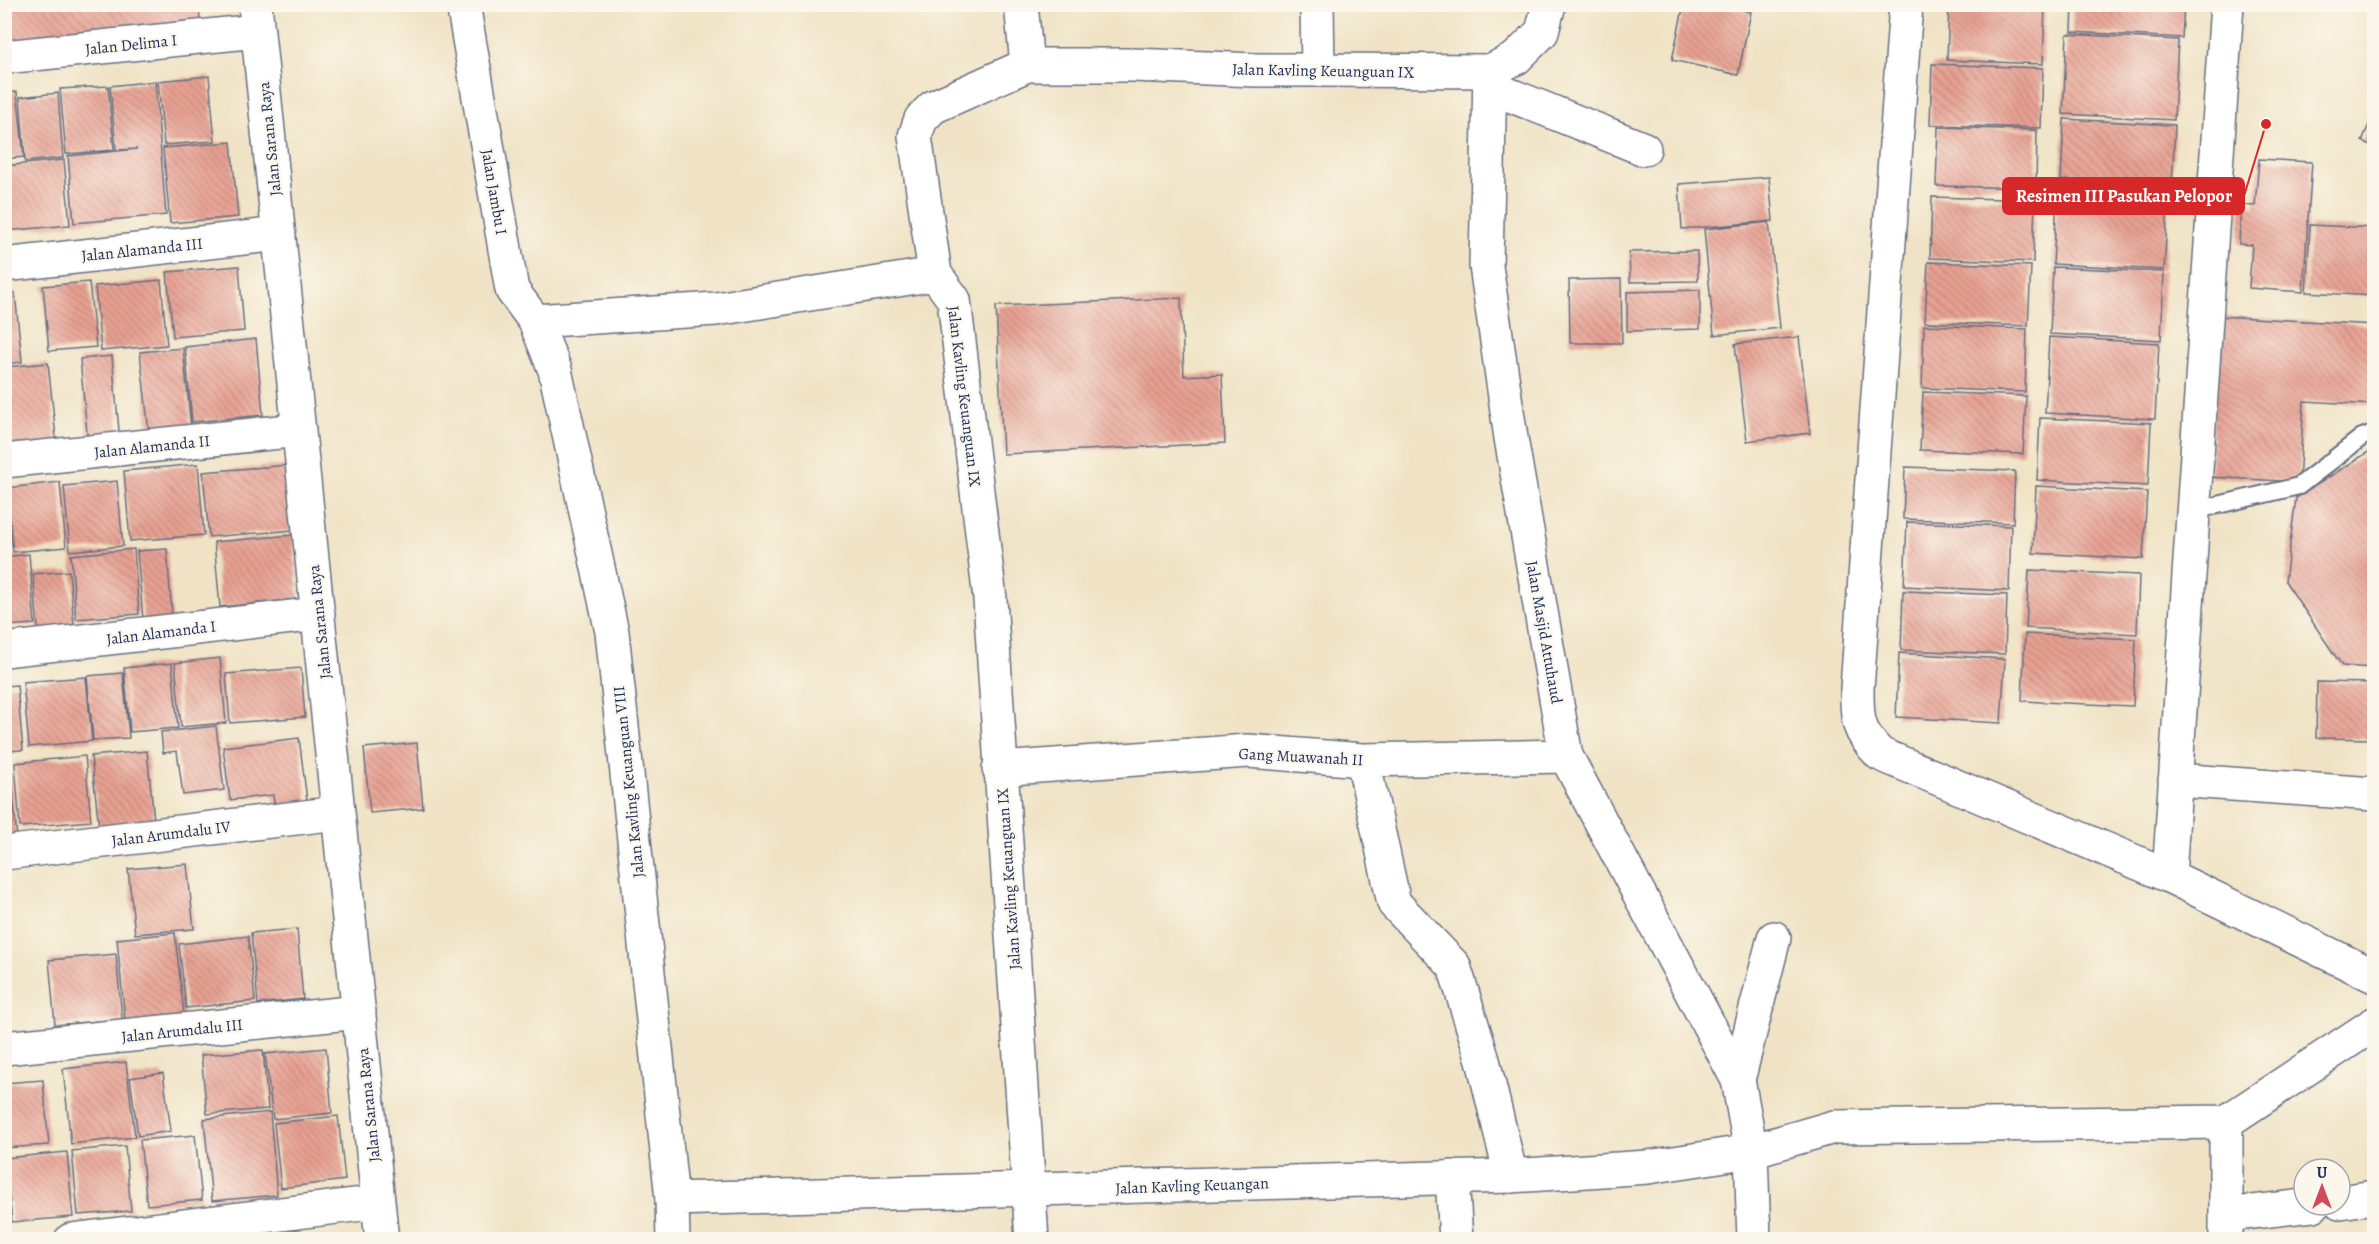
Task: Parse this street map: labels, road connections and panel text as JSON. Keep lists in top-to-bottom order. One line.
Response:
{"streets":{"street":["Jalan Delima I","Jalan Kavling Keuanguan IX","Jalan Sarana Raya","Jalan Jambu I","Jalan Alamanda III","Jalan Alamanda II","Jalan Alamanda I","Jalan Masjid Attuhaud","Gang Muawanah II","Jalan Kavling Keuanguan VIII","Jalan Arumdalu IV","Jalan Arumdalu III","Jalan Kavling Keuangan"]},"crossings":[["Jalan Delima I","Jalan Sarana Raya"],["Jalan Kavling Keuanguan IX","Jalan Masjid Attuhaud"],["Jalan Kavling Keuanguan IX","Gang Muawanah II"],["Jalan Kavling Keuanguan IX","Jalan Kavling Keuangan"],["Jalan Sarana Raya","Jalan Alamanda III"],["Jalan Sarana Raya","Jalan Alamanda II"],["Jalan Sarana Raya","Jalan Alamanda I"],["Jalan Sarana Raya","Jalan Arumdalu IV"],["Jalan Sarana Raya","Jalan Arumdalu III"],["Jalan Jambu I","Jalan Kavling Keuanguan VIII"],["Jalan Masjid Attuhaud","Gang Muawanah II"],["Jalan Masjid Attuhaud","Jalan Kavling Keuangan"],["Jalan Kavling Keuanguan VIII","Jalan Kavling Keuangan"]],"places":["Resimen III Pasukan Pelopor"],"north":"top"}
